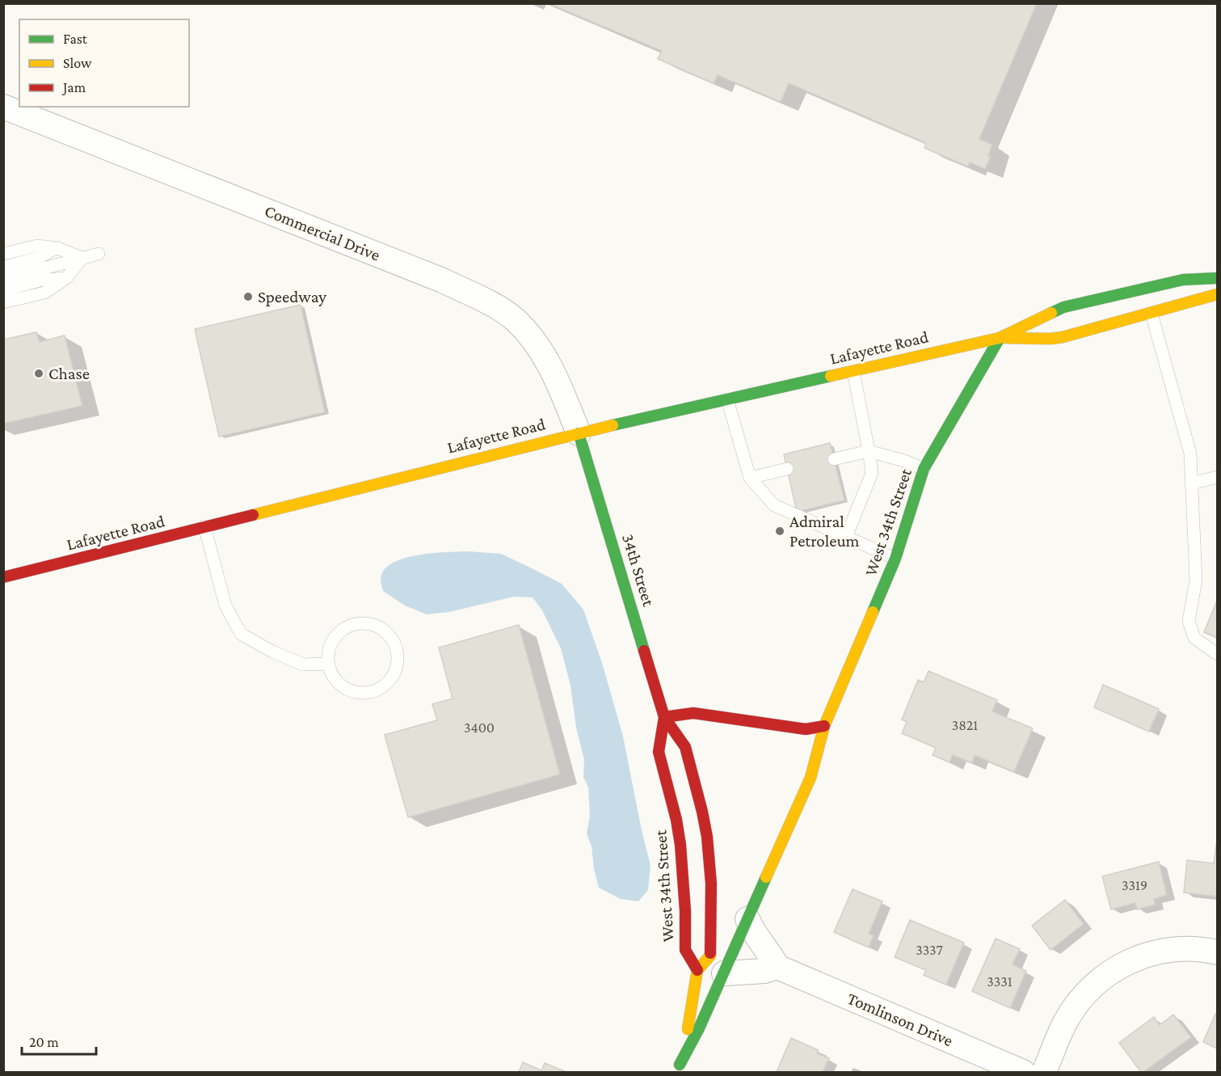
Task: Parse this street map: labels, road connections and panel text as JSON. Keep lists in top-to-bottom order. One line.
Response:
{"streets":{"street":["Commercial Drive","Lafayette Road","West 34th Street","34th Street","Tomlinson Drive"]},"crossings":[["Commercial Drive","Lafayette Road"],["Commercial Drive","34th Street"],["Lafayette Road","West 34th Street"],["Lafayette Road","34th Street"],["West 34th Street","34th Street"]],"places":["Speedway","Chase","Admiral Petroleum"],"house_numbers":["3821","3400","3319","3337","3331"],"legend":["Fast","Slow","Jam"],"scale_bar":"20 m"}
